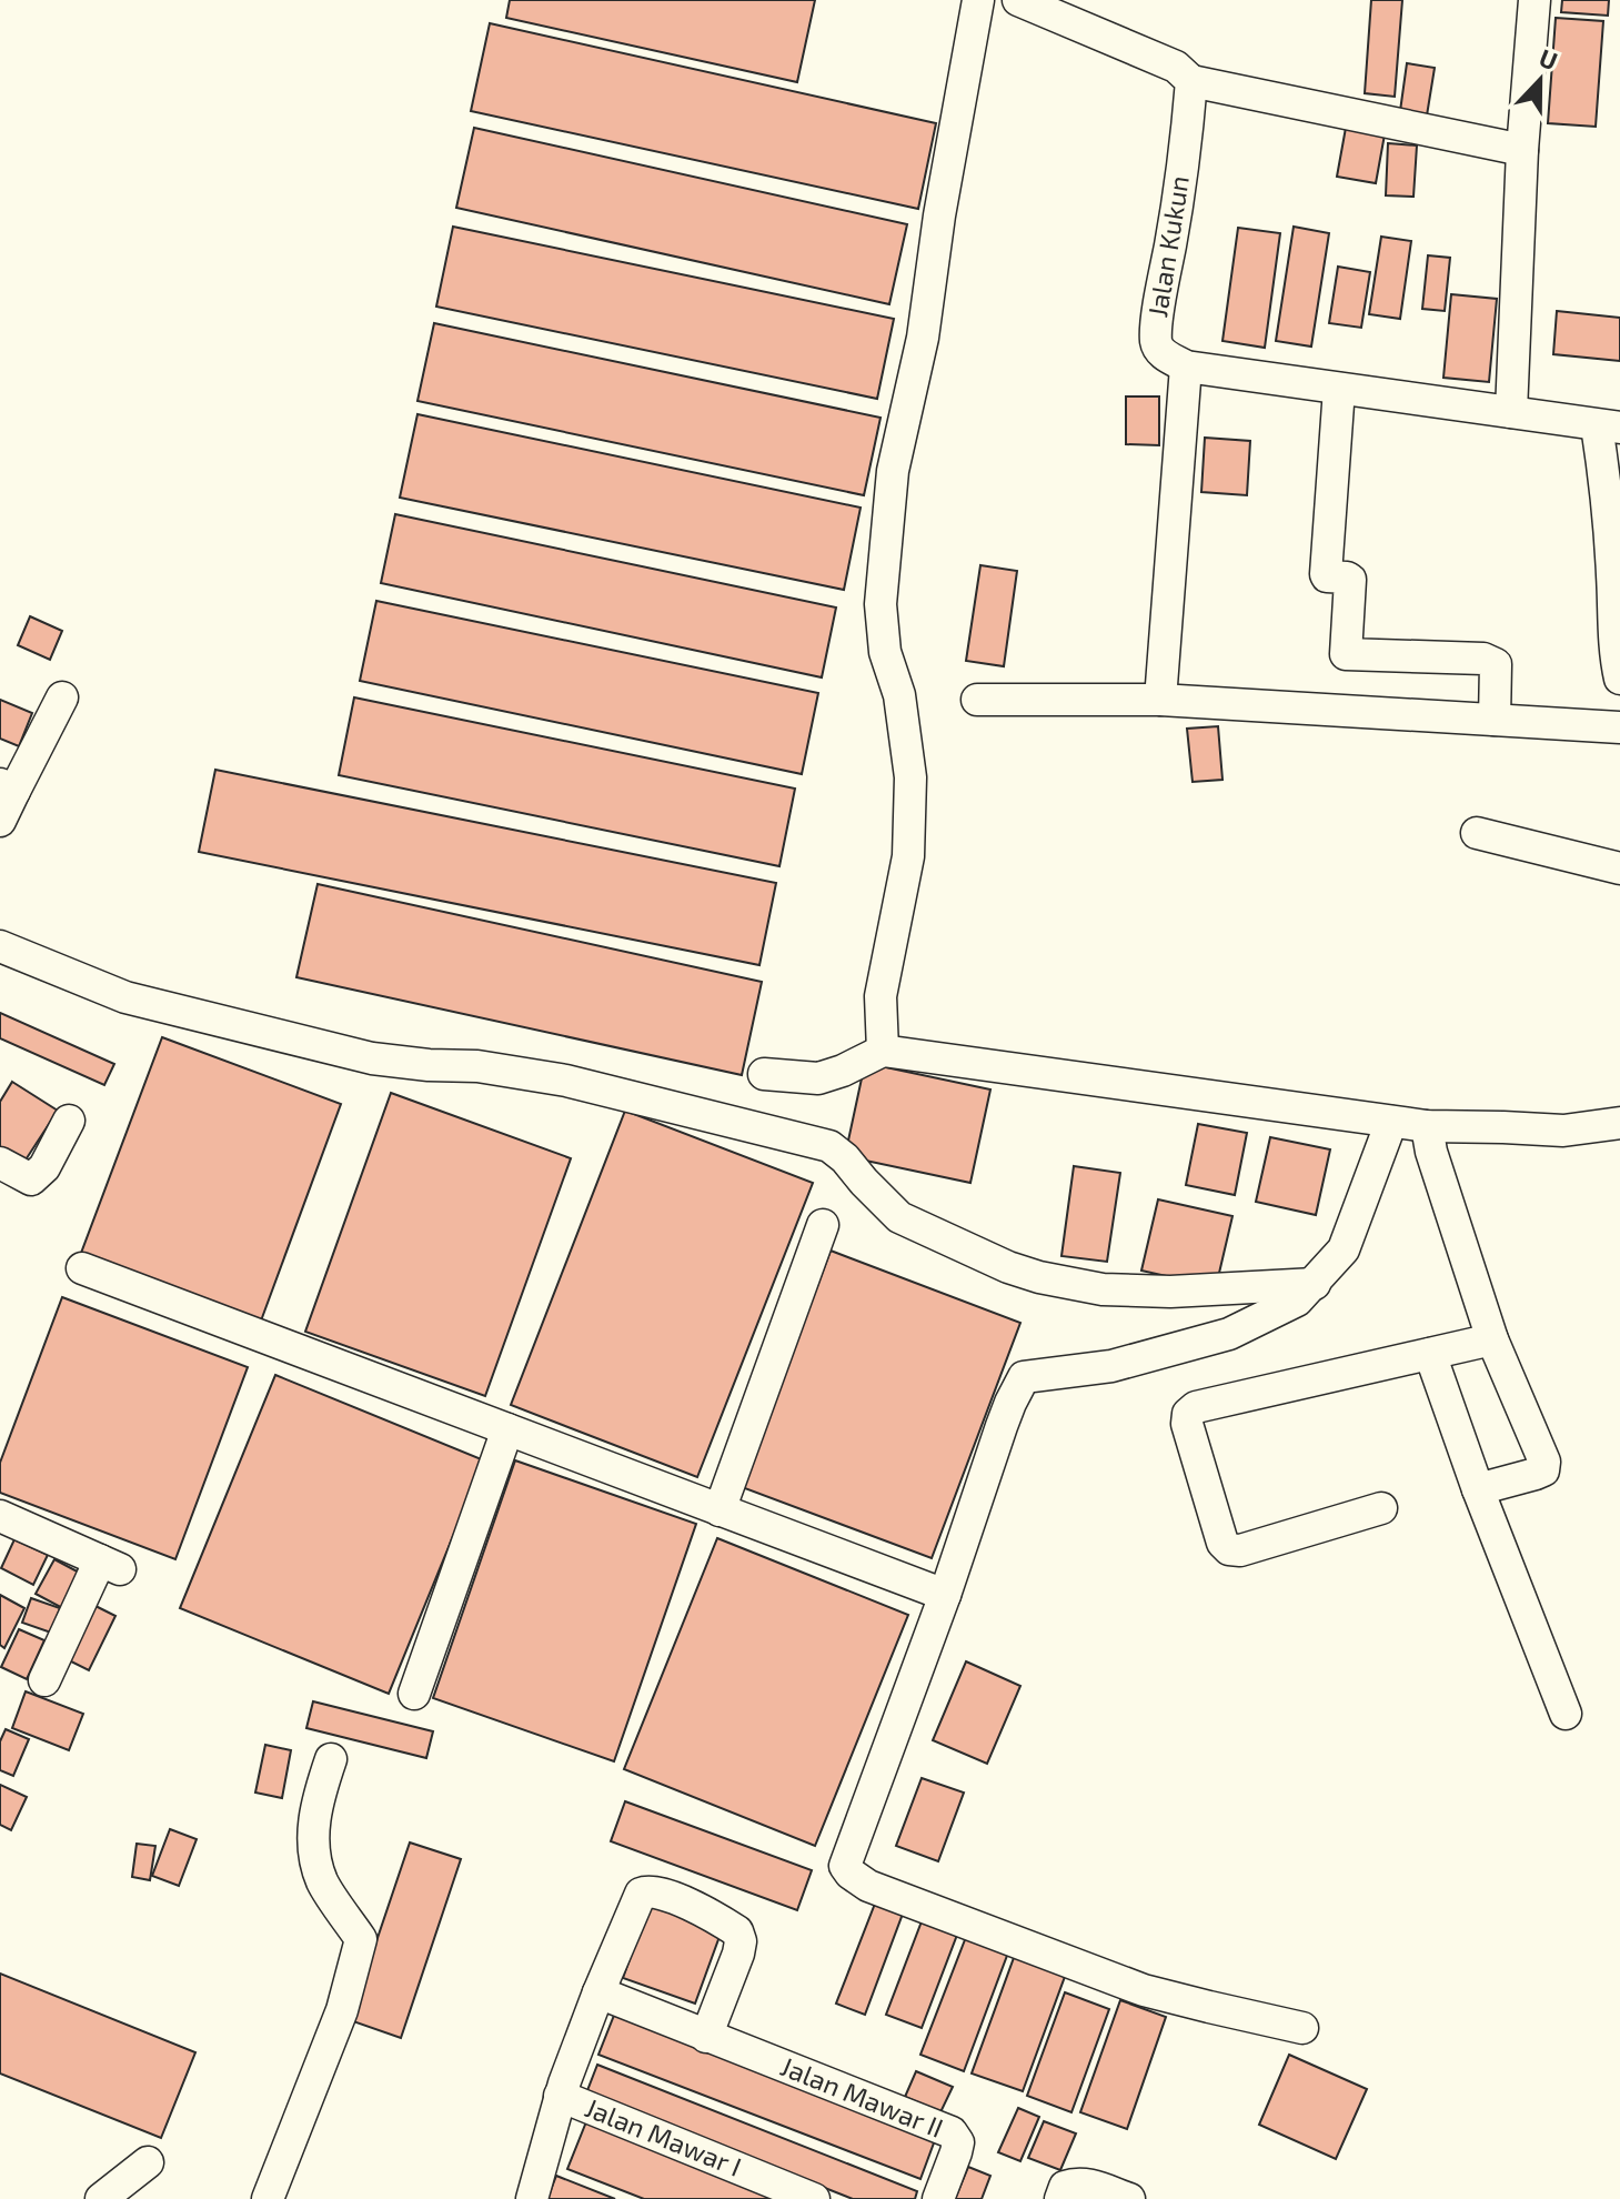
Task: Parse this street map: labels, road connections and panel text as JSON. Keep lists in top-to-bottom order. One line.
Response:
{"streets":{"street":["Jalan Kukun","Jalan Mawar II","Jalan Mawar I"]},"north":"top"}
